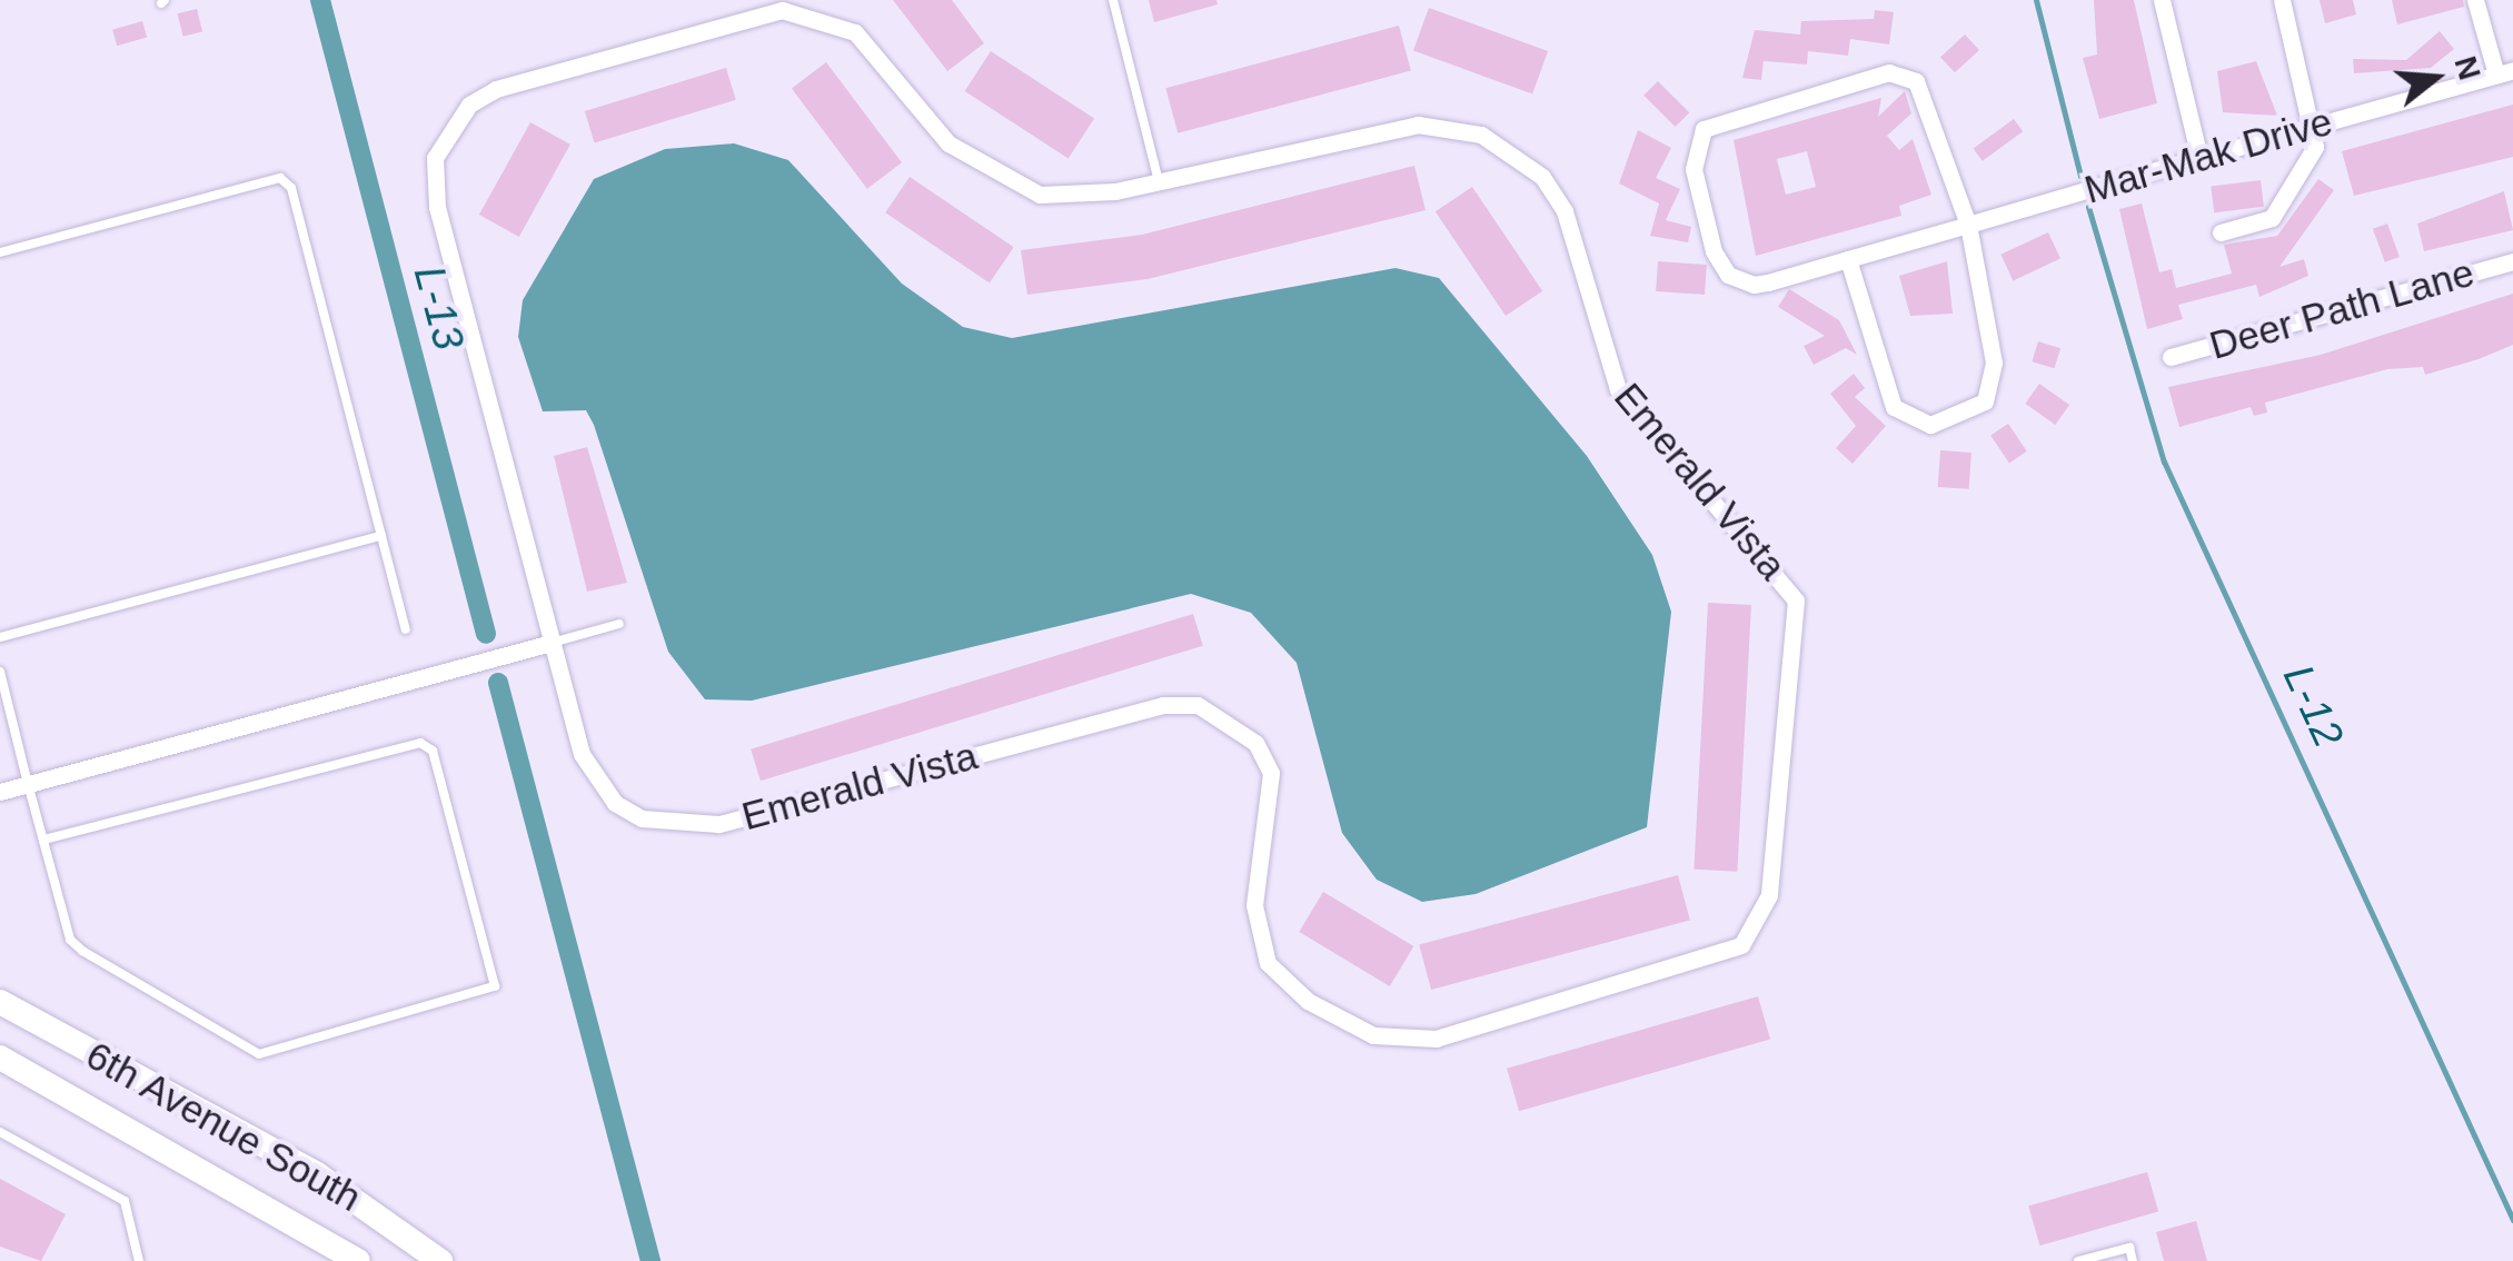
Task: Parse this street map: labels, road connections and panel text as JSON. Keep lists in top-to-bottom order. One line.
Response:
{"streets":{"street":["Mar-Mak Drive","Deer Path Lane","Emerald Vista","6th Avenue South"]},"water":["L-13","L-12"],"north":"right"}
